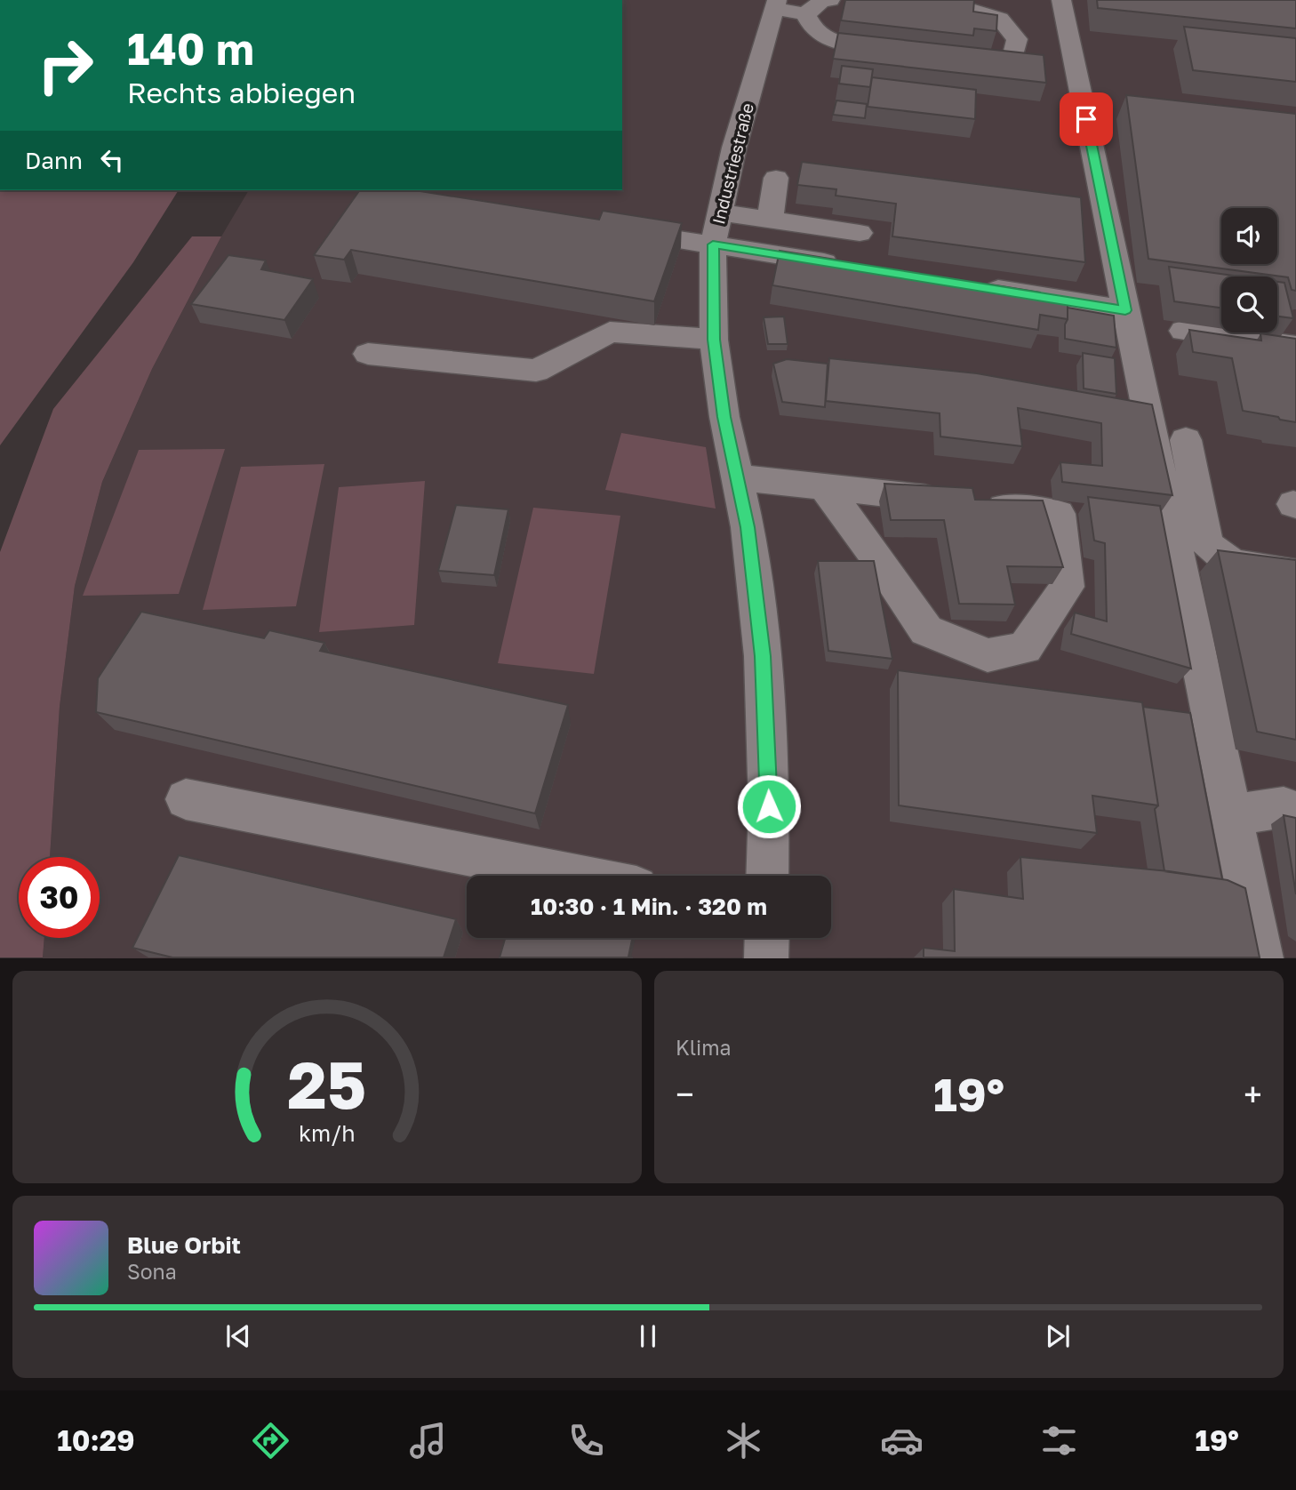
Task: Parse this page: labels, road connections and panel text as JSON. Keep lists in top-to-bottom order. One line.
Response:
{"streets":{"street":["Industriestraße"]},"page":{"turn":["140 m","Rechts abbiegen"],"then":"Dann","limit":"30","trip":"10:30 · 1 Min. · 320 m","tile":"Klima","heat":["−","19°","+"],"song":["Blue Orbit","Sona"],"tabs":["10:29","19°"],"gauge":["25","km/h"]}}
